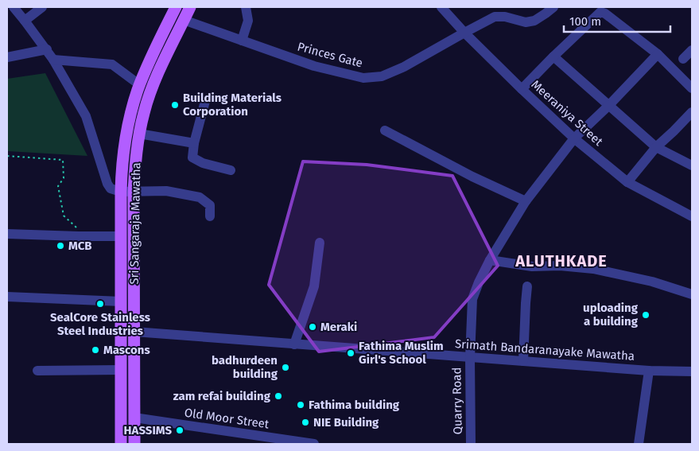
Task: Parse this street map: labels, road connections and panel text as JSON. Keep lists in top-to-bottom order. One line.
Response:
{"streets":{"main road":["Sri Sangaraja Mawatha"],"street":["Princes Gate","Meeraniya Street","Srimath Bandaranayake Mawatha","Quarry Road","Old Moor Street"]},"crossings":[["Princes Gate","Meeraniya Street"],["Princes Gate","Sri Sangaraja Mawatha"],["Meeraniya Street","Quarry Road"],["Sri Sangaraja Mawatha","Srimath Bandaranayake Mawatha"],["Sri Sangaraja Mawatha","Old Moor Street"],["Srimath Bandaranayake Mawatha","Quarry Road"]],"districts":["ALUTHKADE"],"places":["Building Materials Corporation","MCB","SealCore Stainless Steel Industries","uploading a building","Meraki","Mascons","Fathima Muslim Girl's School","badhurdeen building","zam refai building","Fathima building","NIE Building","HASSIMS"],"scale_bar":"100 m"}
